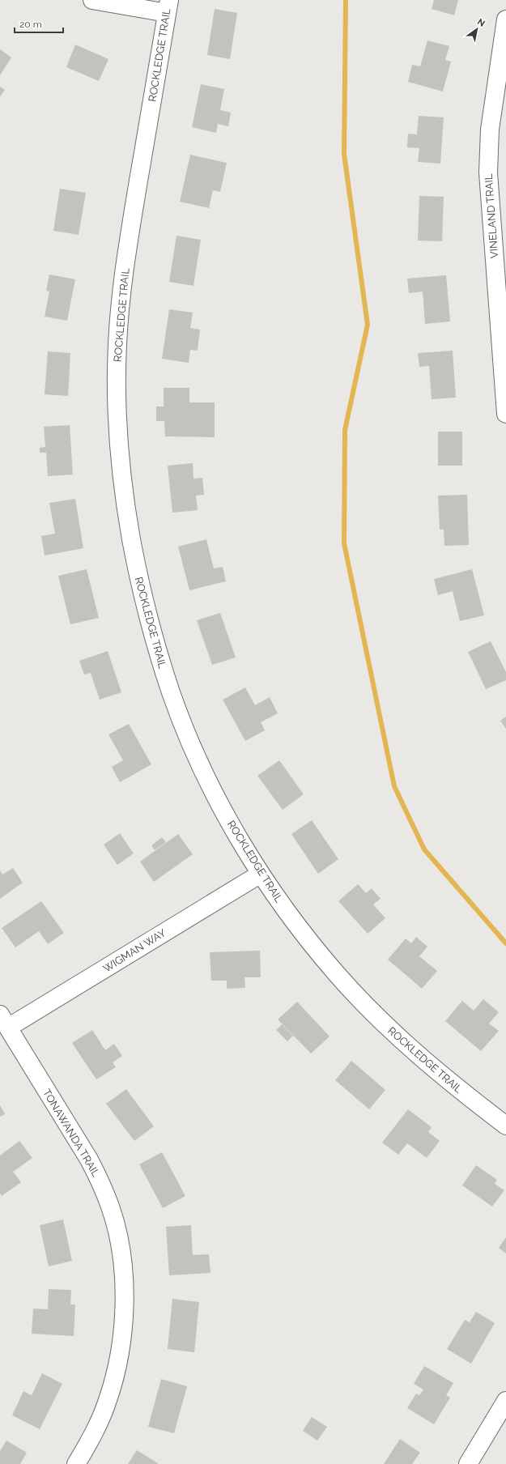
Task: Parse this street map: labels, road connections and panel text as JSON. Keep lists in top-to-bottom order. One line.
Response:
{"streets":{"street":["ROCKLEDGE TRAIL","VINELAND TRAIL","WIGMAN WAY","TONAWANDA TRAIL"]},"crossings":[["ROCKLEDGE TRAIL","WIGMAN WAY"],["WIGMAN WAY","TONAWANDA TRAIL"]],"scale_bar":"20 m","north":"top right"}
